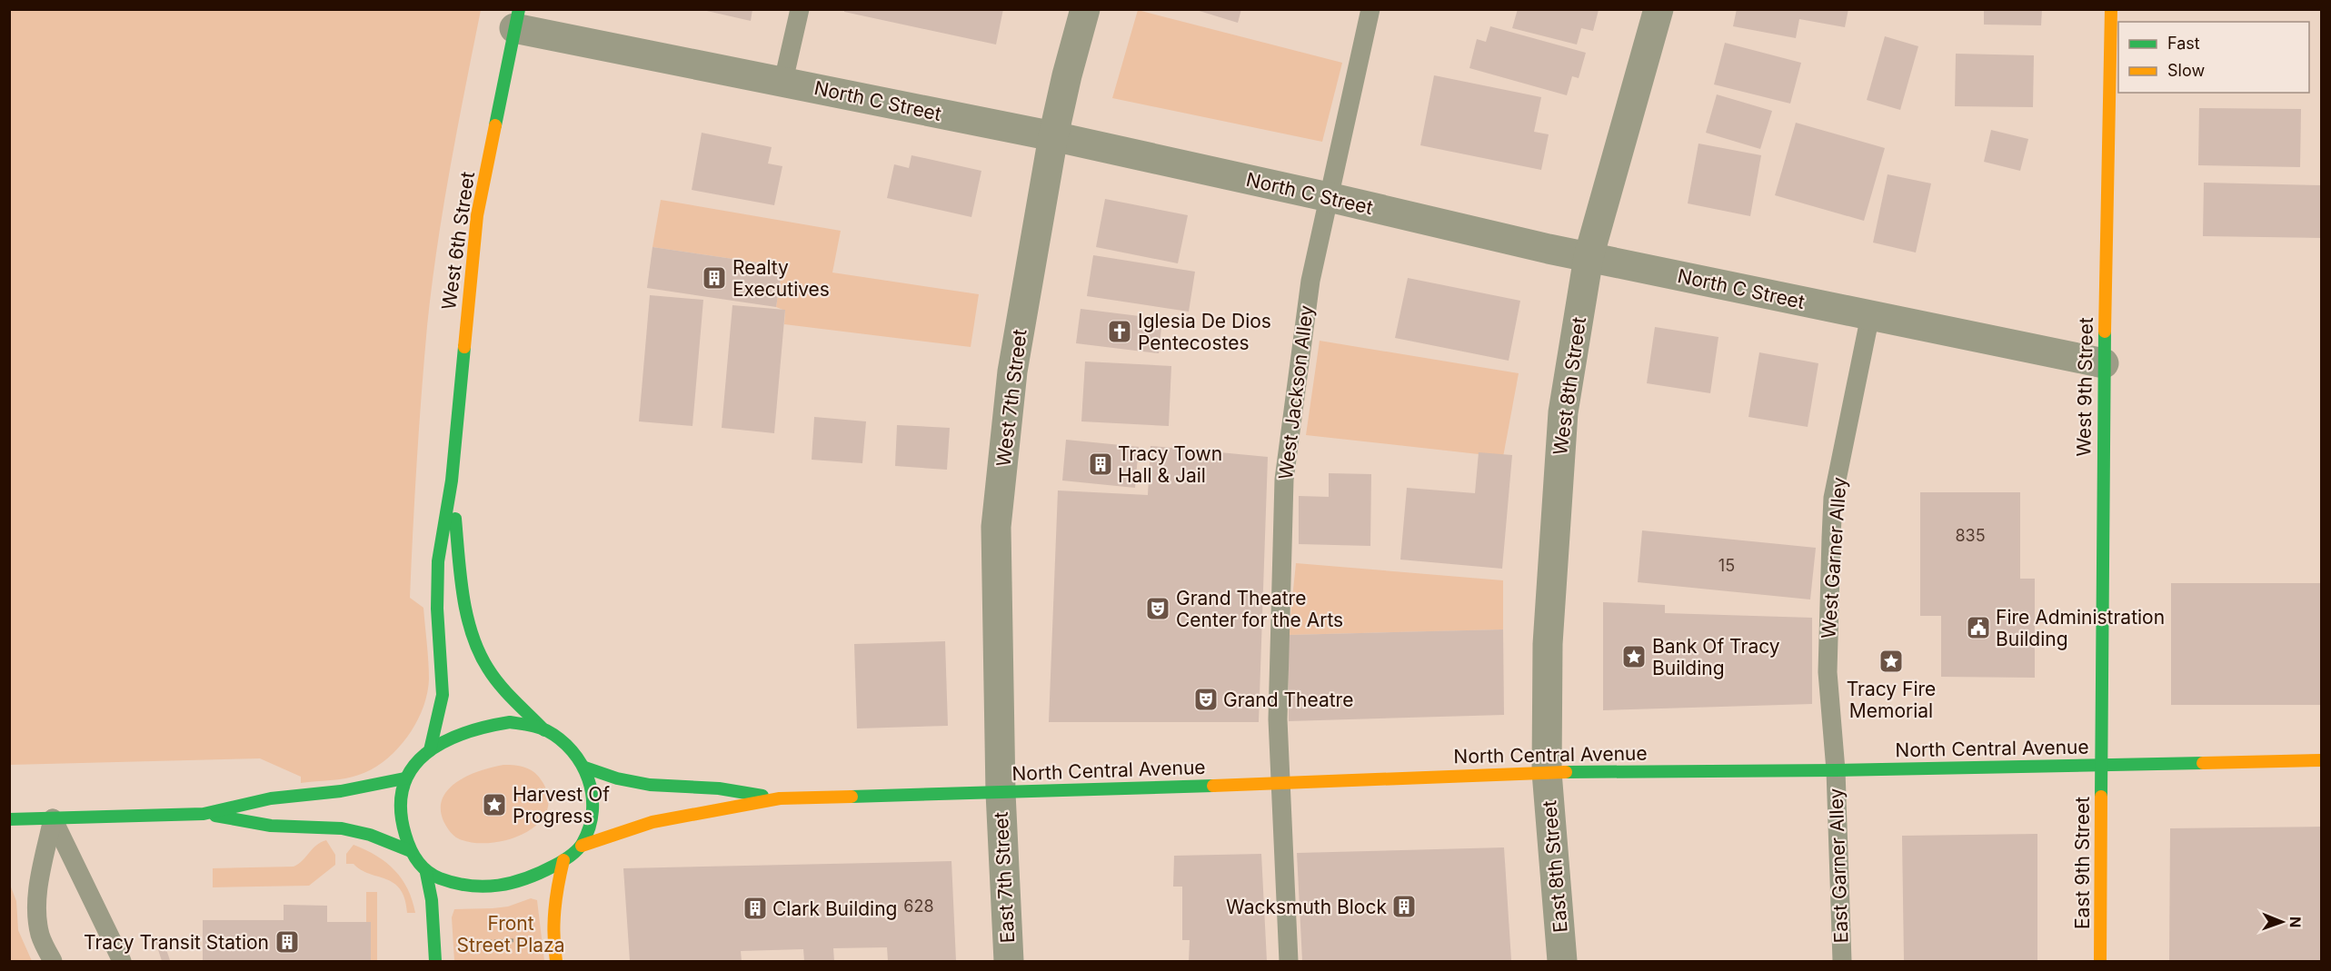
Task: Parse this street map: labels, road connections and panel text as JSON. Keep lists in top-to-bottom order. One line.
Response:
{"streets":{"street":["North C Street","West 6th Street","West 8th Street","West 9th Street","West 7th Street","North Central Avenue","East 9th Street","East 8th Street","East 7th Street"],"lane":["West Jackson Alley","West Garner Alley","East Garner Alley"]},"crossings":[["North C Street","West 6th Street"],["North C Street","West 8th Street"],["North C Street","West 9th Street"],["North C Street","West Jackson Alley"],["North C Street","West 7th Street"],["North C Street","West Garner Alley"],["West 6th Street","North Central Avenue"],["West 8th Street","North Central Avenue"],["West 8th Street","East 8th Street"],["West 9th Street","North Central Avenue"],["West 9th Street","East 9th Street"],["West Jackson Alley","North Central Avenue"],["West 7th Street","North Central Avenue"],["West 7th Street","East 7th Street"],["West Garner Alley","North Central Avenue"],["West Garner Alley","East Garner Alley"],["North Central Avenue","East 9th Street"],["North Central Avenue","East Garner Alley"],["North Central Avenue","East 8th Street"],["North Central Avenue","East 7th Street"]],"parks":["Front Street Plaza"],"places":{"building":["Realty Executives","Tracy Town Hall & Jail","Wacksmuth Block","Clark Building","Tracy Transit Station"],"church":["Iglesia De Dios Pentecostes"],"theatre":["Grand Theatre Center for the Arts","Grand Theatre"],"public building":["Fire Administration Building"],"place":["Bank Of Tracy Building","Tracy Fire Memorial","Harvest Of Progress"]},"house_numbers":["835","15","628"],"legend":["Fast","Slow"],"north":"right"}
